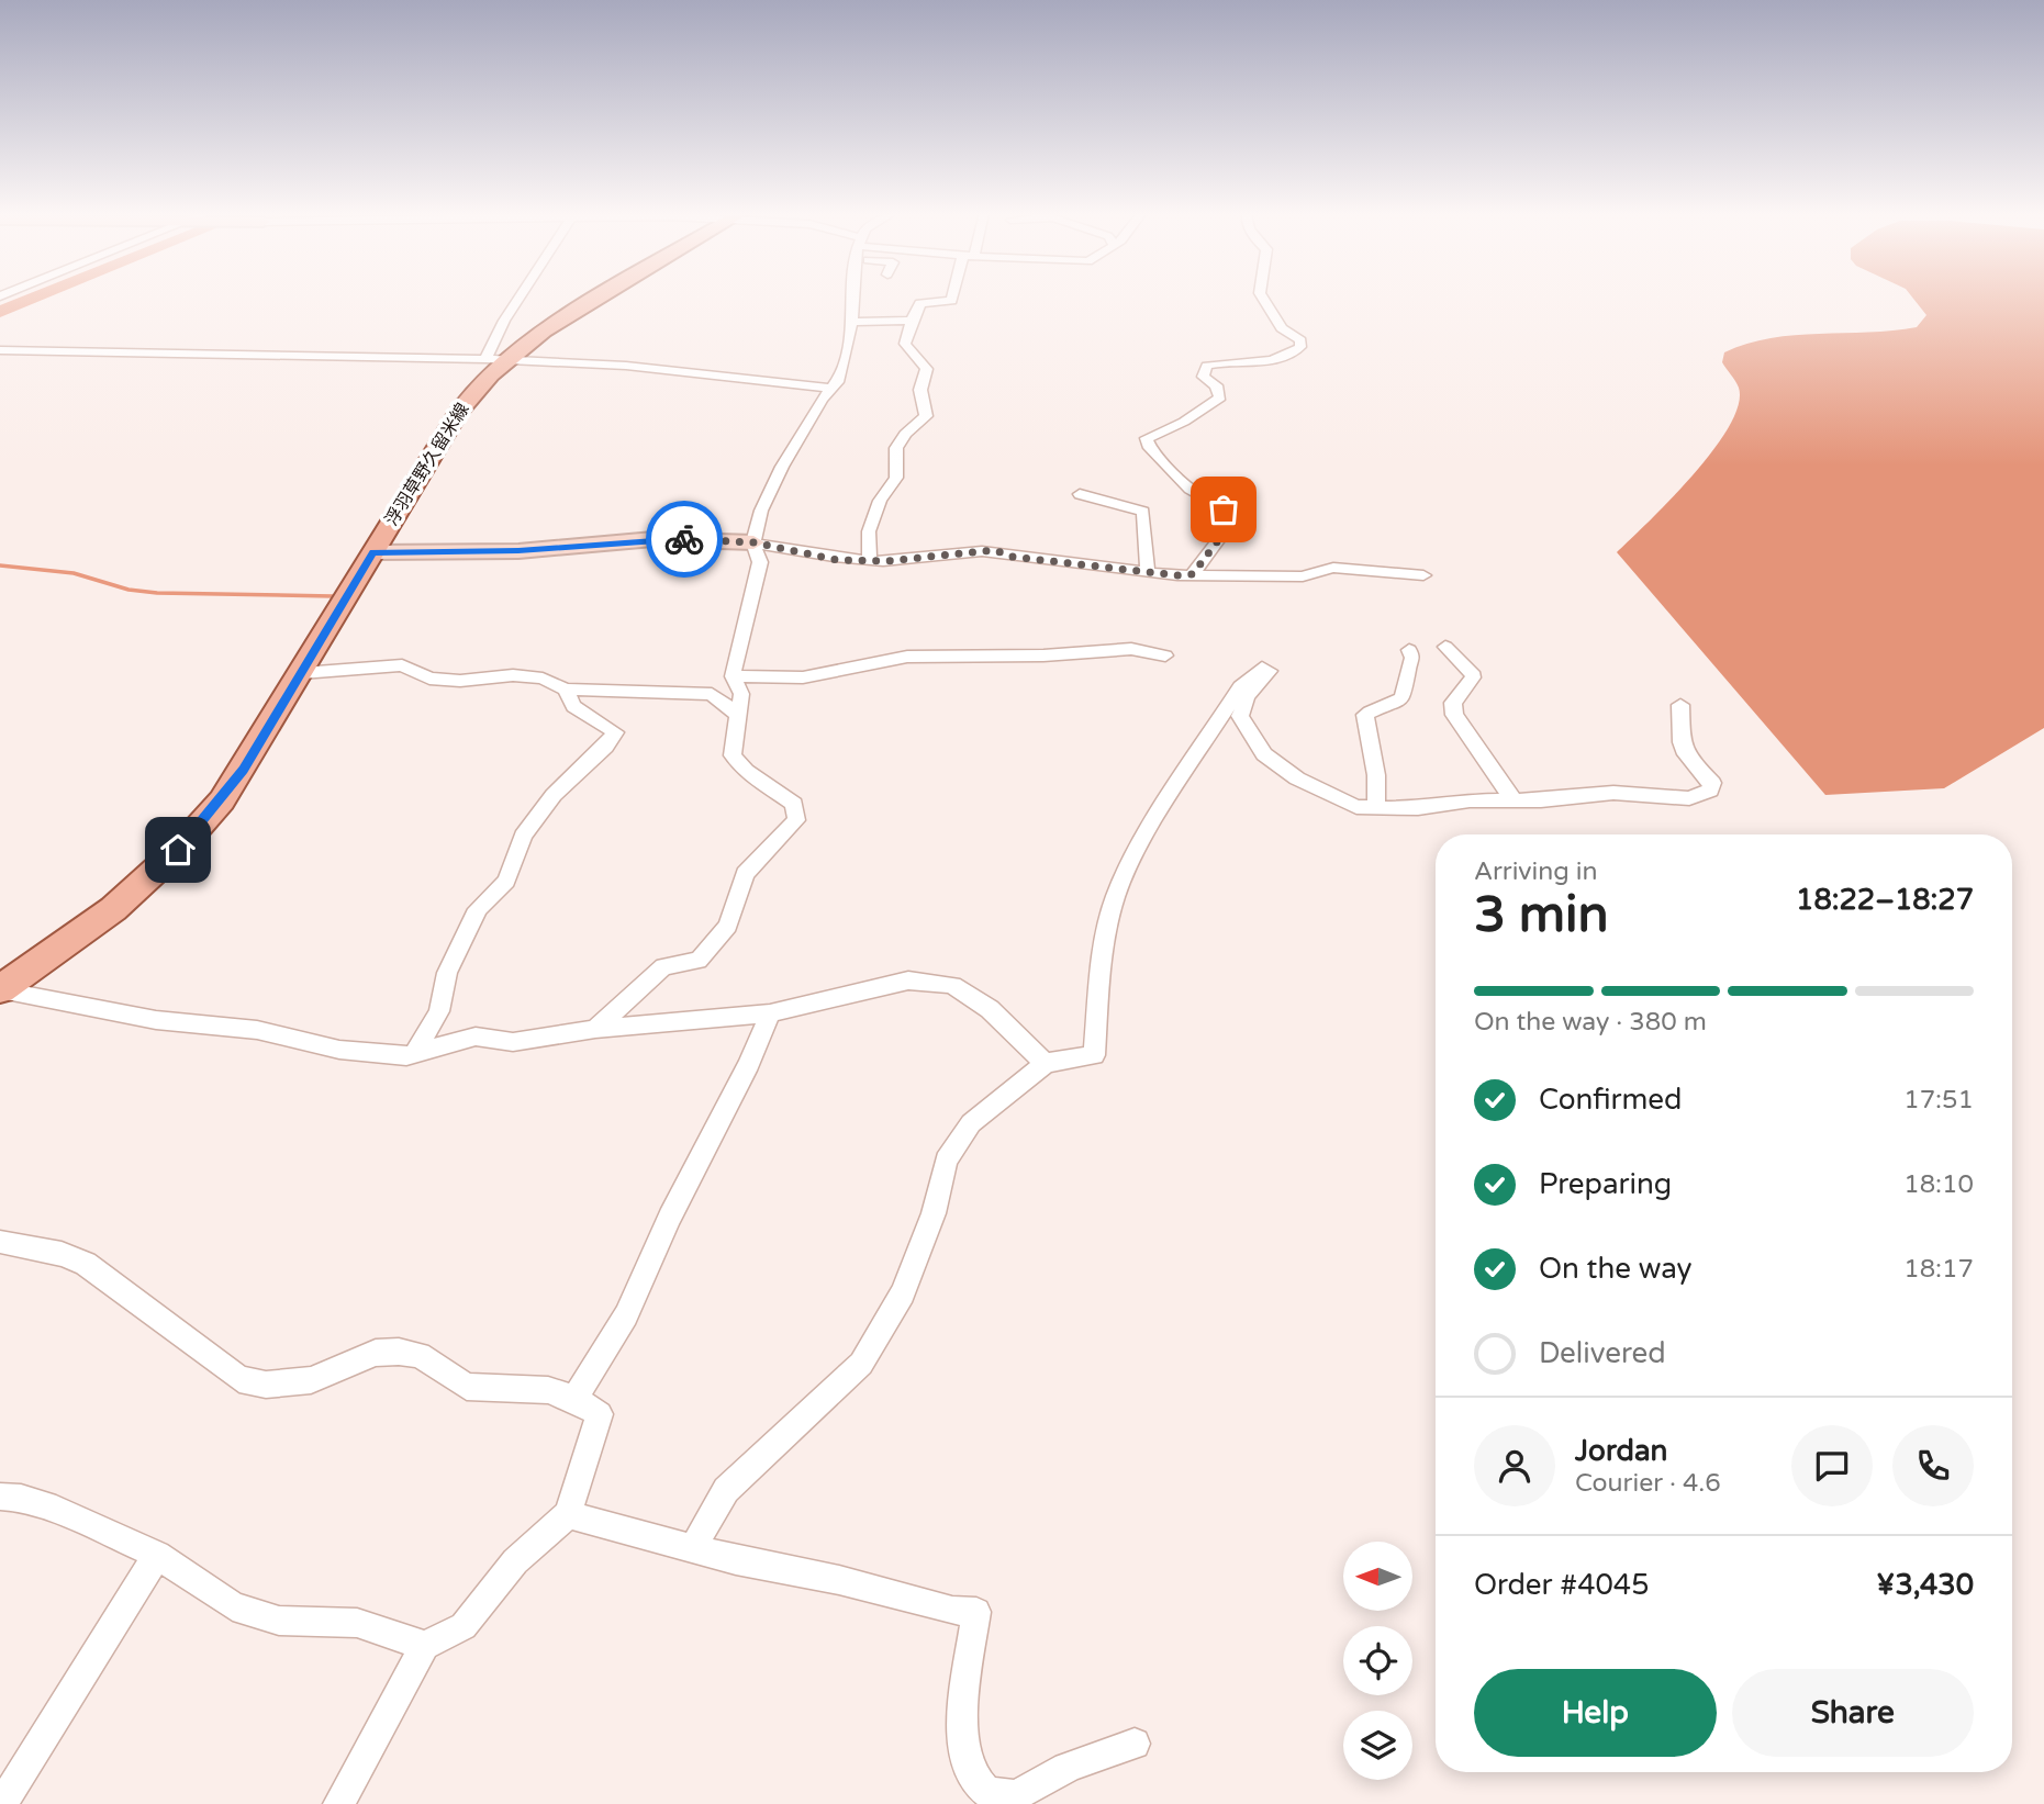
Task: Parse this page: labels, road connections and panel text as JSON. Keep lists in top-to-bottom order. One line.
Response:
{"streets":{"main road":["浮羽草野久留米線"]},"north":"left","page":{"heading":["3 min","Arriving in","18:22–18:27"],"panel":["Jordan","Courier · 4.6","Order #4045","¥3,430"],"bar":"On the way · 380 m","list":[["Confirmed","17:51"],["Preparing","18:10"],["On the way","18:17"],"Delivered"],"buttons":["Help","Share"]}}
